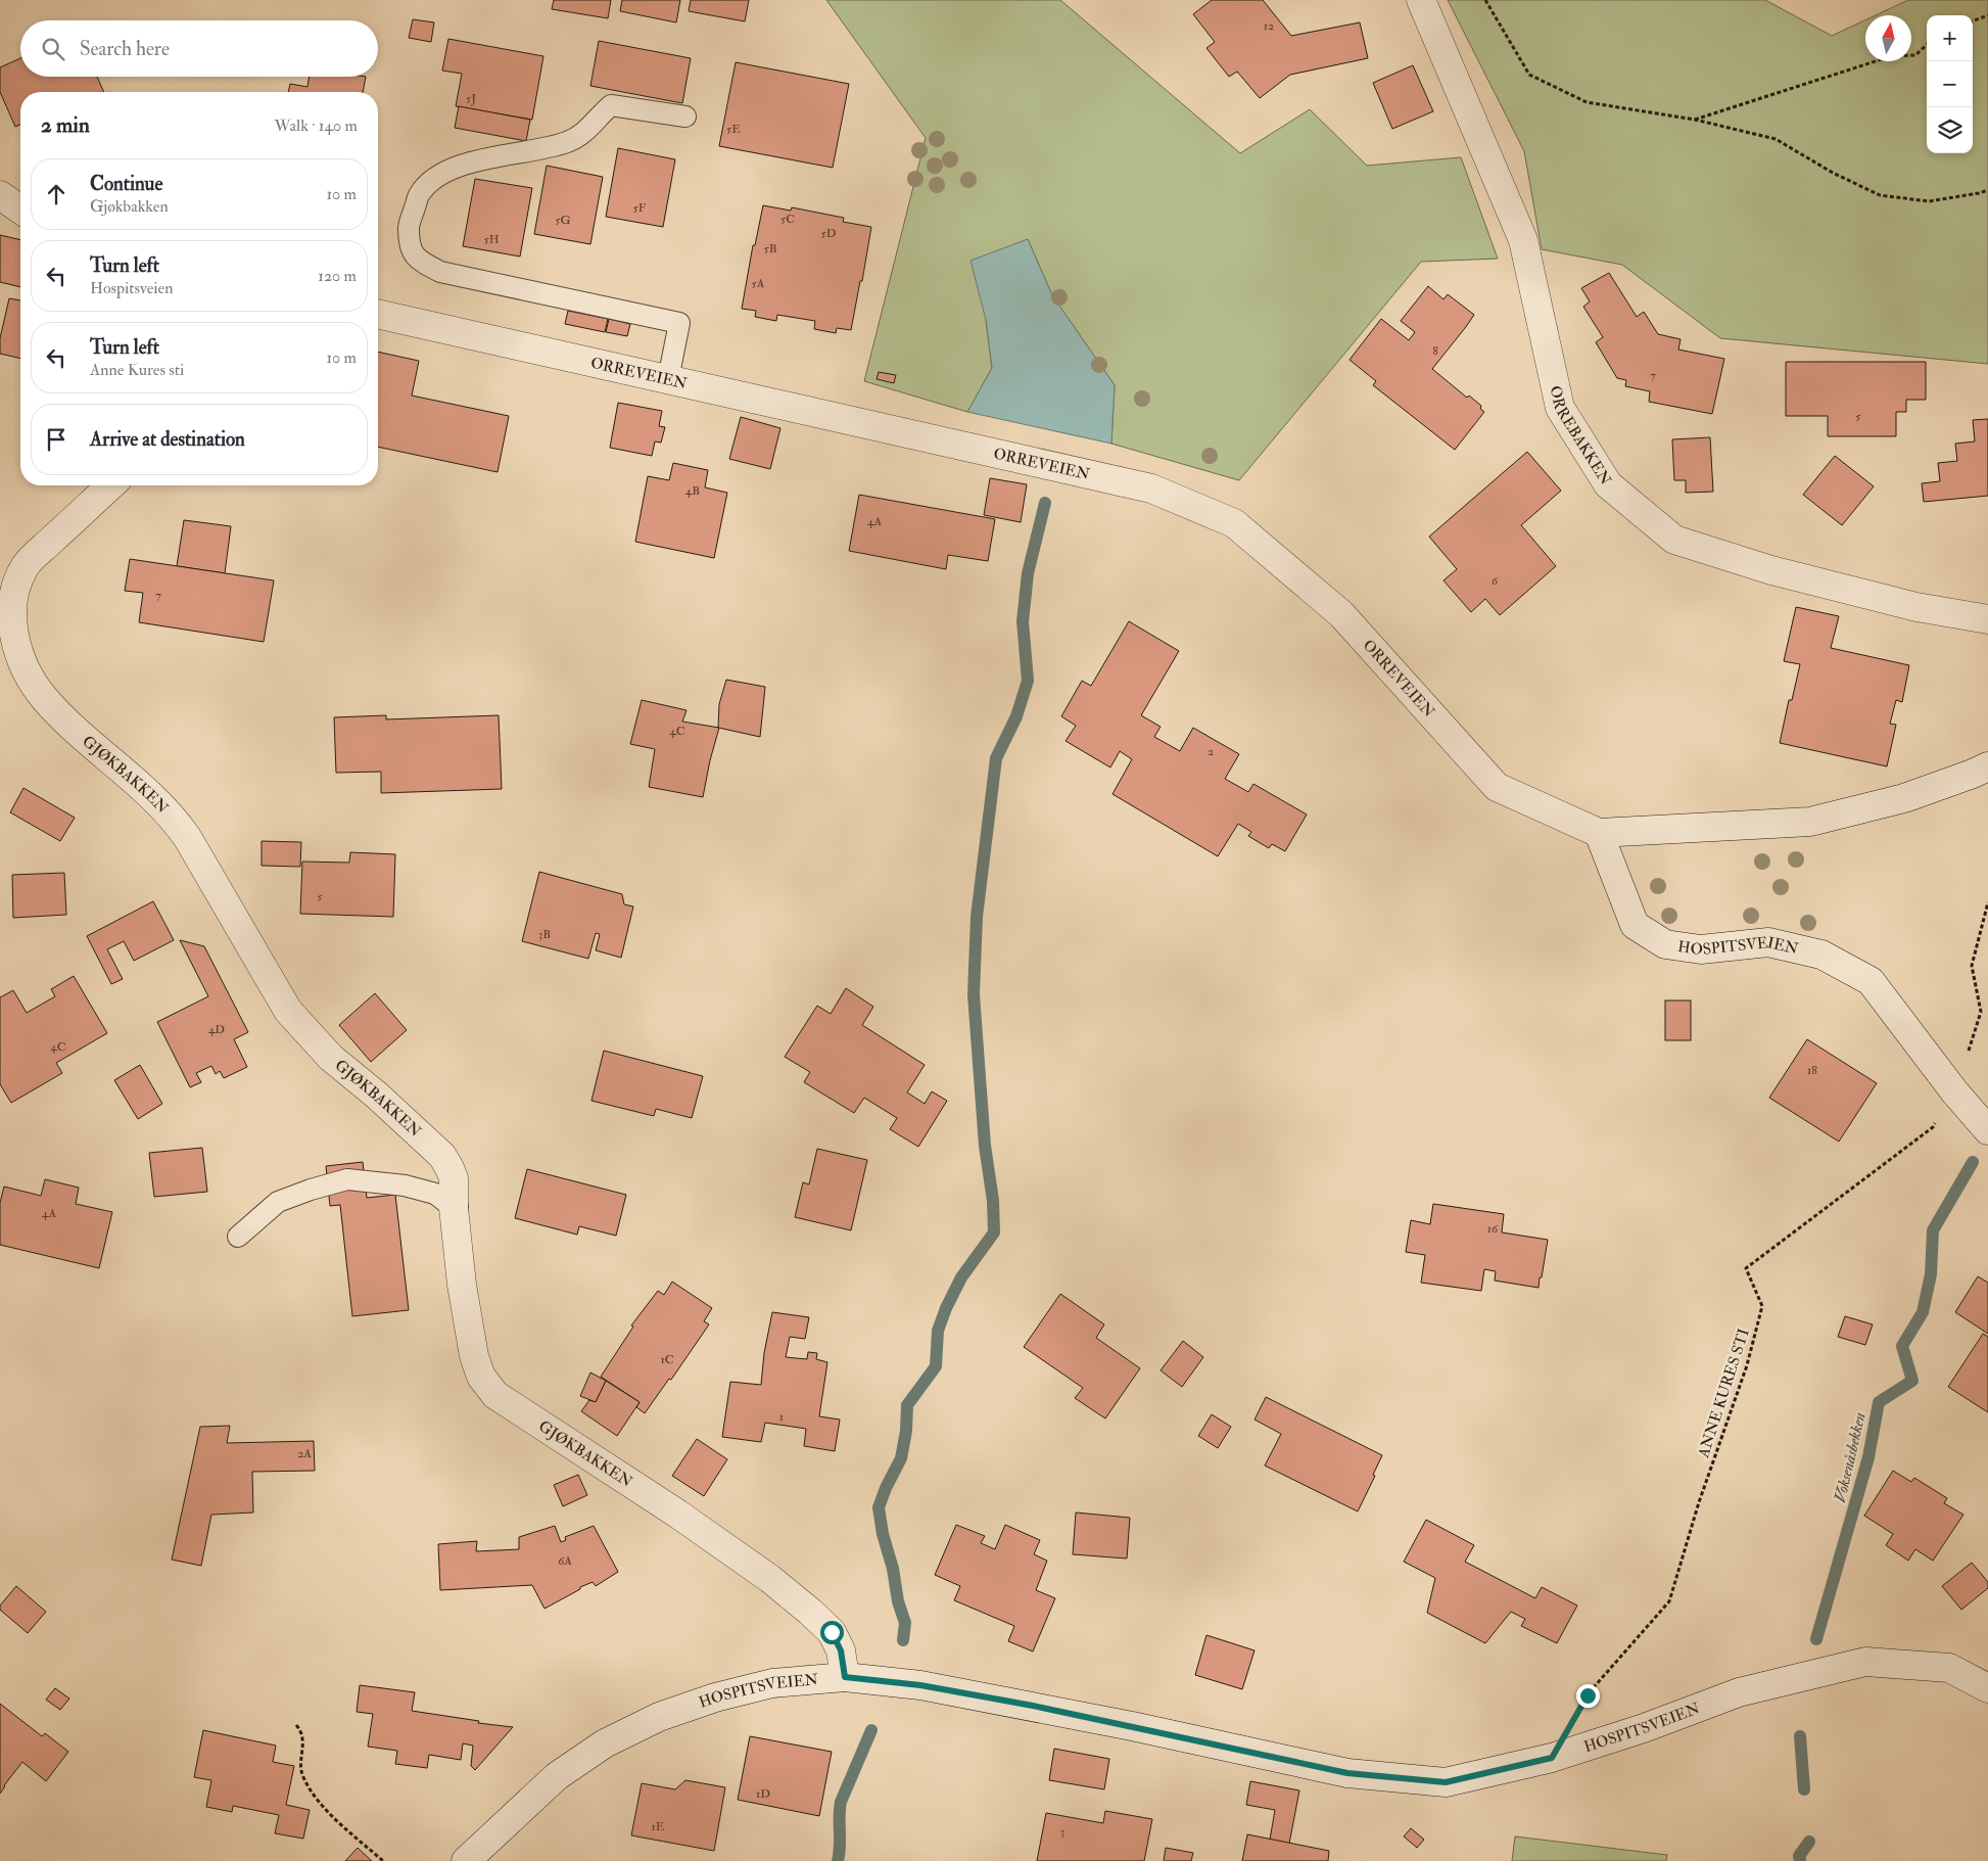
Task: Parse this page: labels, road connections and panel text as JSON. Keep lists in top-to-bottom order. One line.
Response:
{"streets":{"street":["ORREVEIEN","ORREBAKKEN","GJØKBAKKEN","HOSPITSVEIEN"],"path":["ANNE KURES STI"]},"crossings":[["ORREVEIEN","HOSPITSVEIEN"],["GJØKBAKKEN","HOSPITSVEIEN"],["HOSPITSVEIEN","ANNE KURES STI"]],"water":["Voksenåsbekken"],"house_numbers":["12","5J","5E","5F","5C","5G","5D","5H","5B","5A","8","7","5","4B","4A","6","7","4C","2","5","3B","4D","4C","18","4A","16","1C","1","2A","6A","1D","1E","3"],"north":"top","page":{"map_buttons":["+","−"],"search":"Search here","heading":["2 min","Walk · 140 m"],"list":[["Continue","Gjøkbakken","10 m"],["Turn left","Hospitsveien","120 m"],["Turn left","Anne Kures sti","10 m"],"Arrive at destination"]}}
